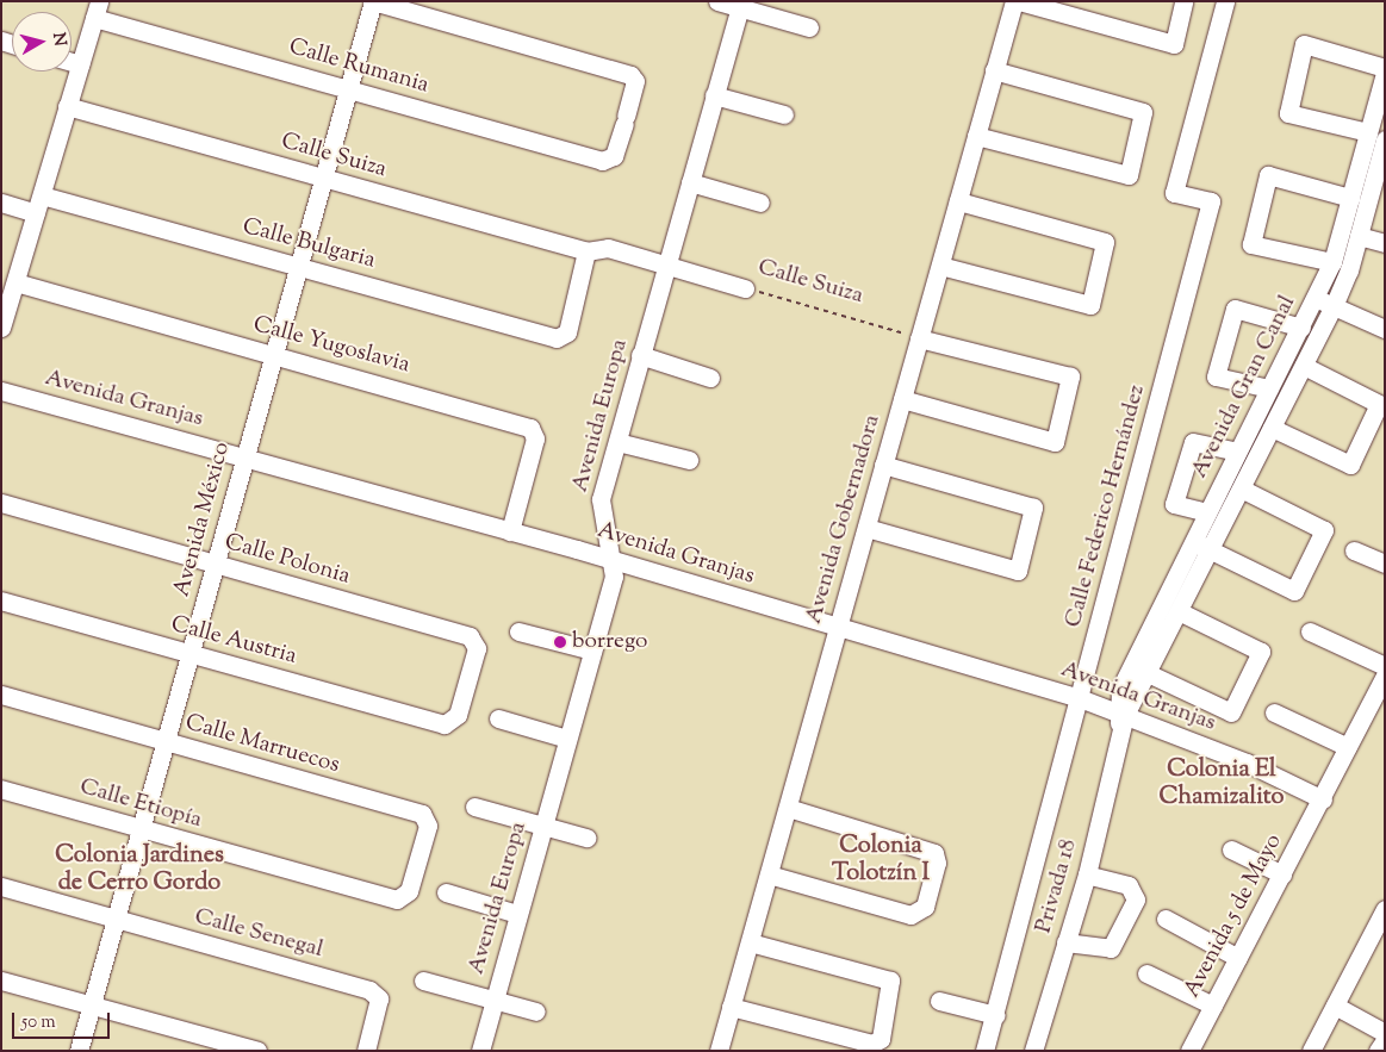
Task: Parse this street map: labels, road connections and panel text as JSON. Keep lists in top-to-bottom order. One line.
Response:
{"streets":{"street":["Calle Rumania","Calle Suiza","Calle Bulgaria","Calle Yugoslavia","Avenida Gran Canal","Avenida Granjas","Avenida Europa","Calle Federico Hernández","Avenida México","Avenida Gobernadora","Calle Polonia","Calle Austria","Calle Marruecos","Calle Etiopía","Privada 18","Avenida 5 de Mayo","Calle Senegal"]},"crossings":[["Calle Rumania","Avenida México"],["Calle Suiza","Calle Bulgaria"],["Calle Suiza","Avenida Europa"],["Calle Suiza","Avenida México"],["Calle Suiza","Avenida Gobernadora"],["Calle Bulgaria","Avenida México"],["Calle Yugoslavia","Avenida Granjas"],["Calle Yugoslavia","Avenida México"],["Avenida Gran Canal","Avenida Granjas"],["Avenida Gran Canal","Privada 18"],["Avenida Granjas","Avenida Europa"],["Avenida Granjas","Calle Federico Hernández"],["Avenida Granjas","Avenida México"],["Avenida Granjas","Avenida Gobernadora"],["Avenida Granjas","Privada 18"],["Avenida Granjas","Avenida 5 de Mayo"],["Avenida México","Calle Polonia"],["Avenida México","Calle Austria"],["Avenida México","Calle Marruecos"],["Avenida México","Calle Etiopía"],["Avenida México","Calle Senegal"],["Calle Polonia","Calle Austria"],["Calle Marruecos","Calle Etiopía"]],"districts":["Colonia El Chamizalito","Colonia Tolotzín I","Colonia Jardines de Cerro Gordo"],"places":["borrego"],"scale_bar":"50 m","north":"right"}
